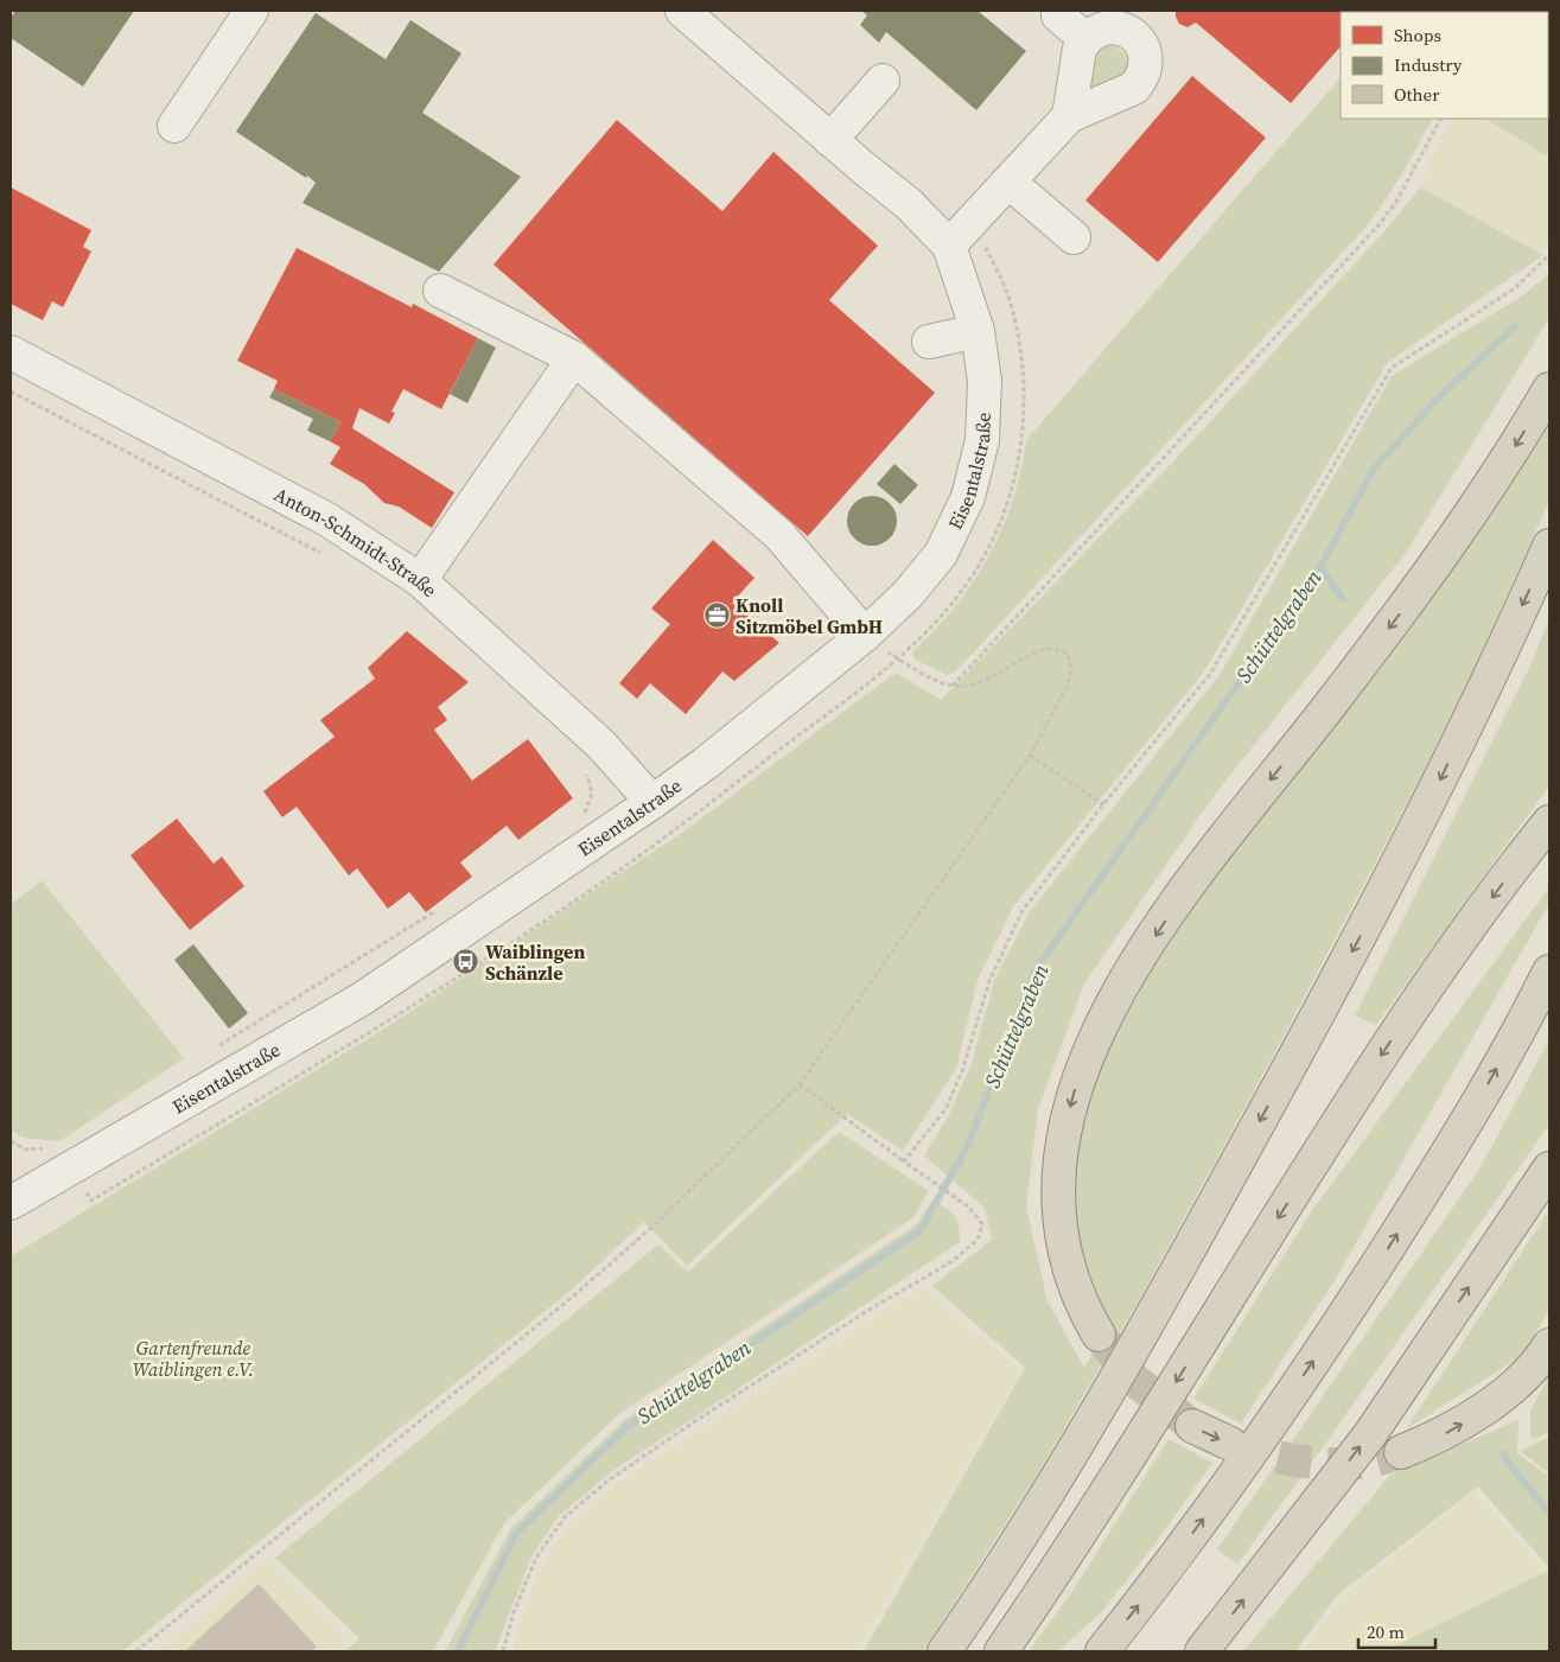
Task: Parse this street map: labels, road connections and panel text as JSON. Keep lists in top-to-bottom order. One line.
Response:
{"streets":{"street":["Eisentalstraße","Anton-Schmidt-Straße"]},"crossings":[["Eisentalstraße","Anton-Schmidt-Straße"]],"water":["Schüttelgraben"],"parks":["Gartenfreunde Waiblingen e.V."],"places":{"office":["Knoll Sitzmöbel GmbH"],"bus stop":["Waiblingen Schänzle"]},"legend":["Shops","Industry","Other"],"scale_bar":"20 m"}
